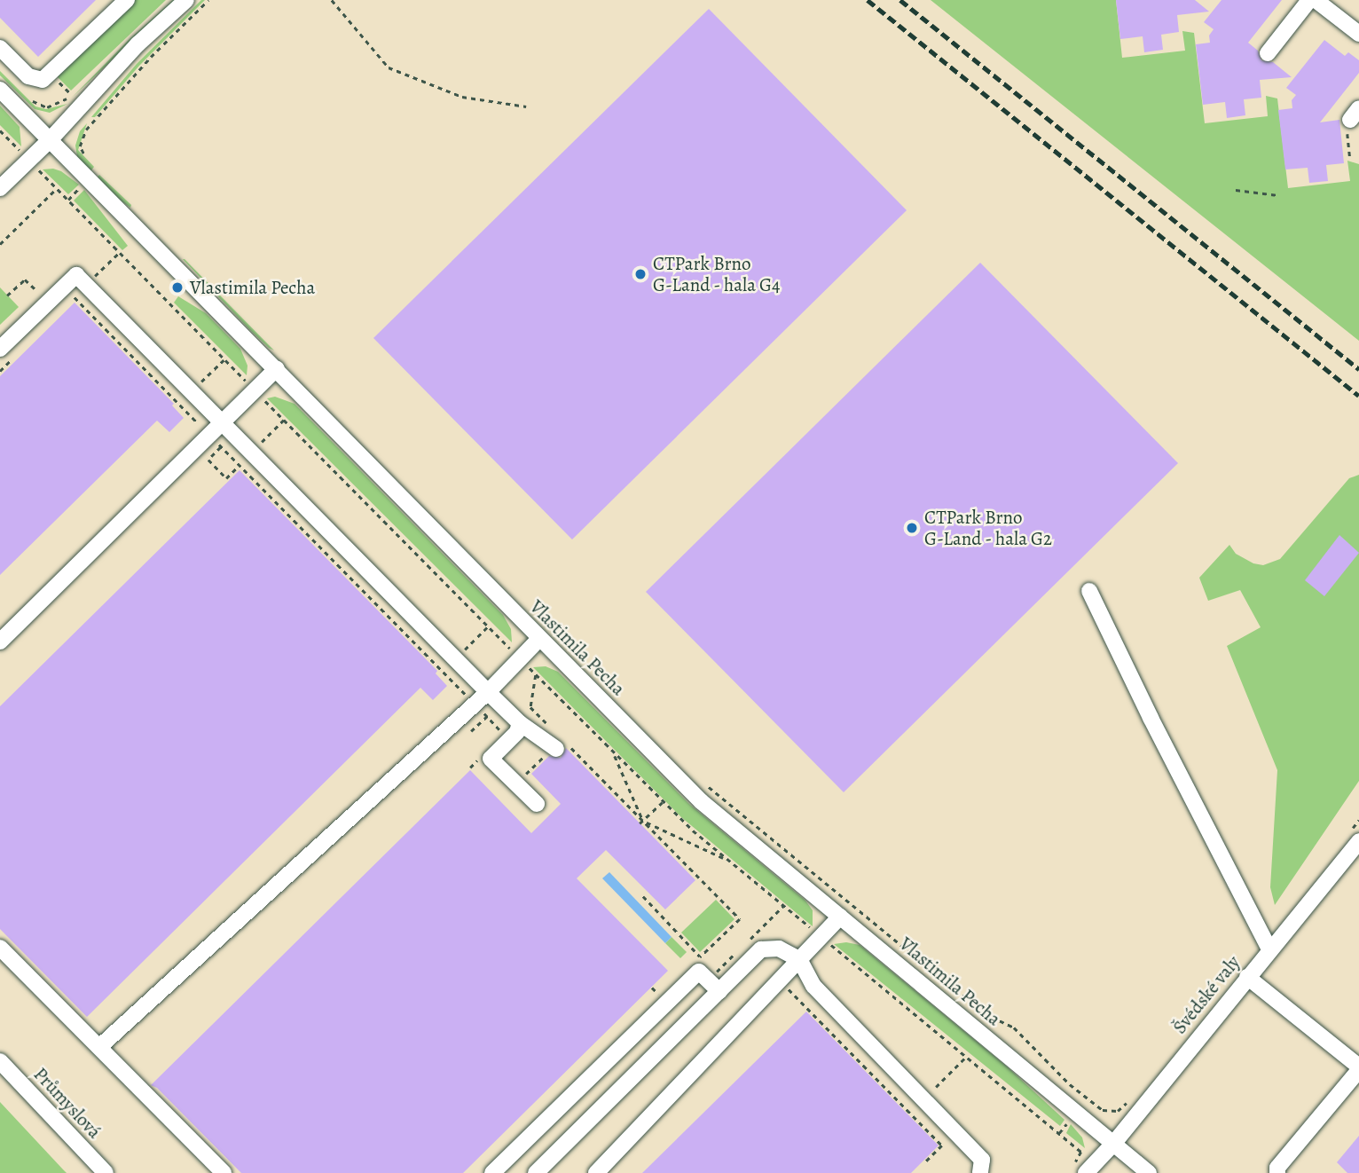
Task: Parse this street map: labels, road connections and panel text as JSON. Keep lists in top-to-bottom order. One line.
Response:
{"streets":{"street":["Vlastimila Pecha","Švédské valy","Průmyslová"]},"crossings":[["Vlastimila Pecha","Švédské valy"]],"places":["CTPark Brno G-Land - hala G4","Vlastimila Pecha","CTPark Brno G-Land - hala G2"]}
